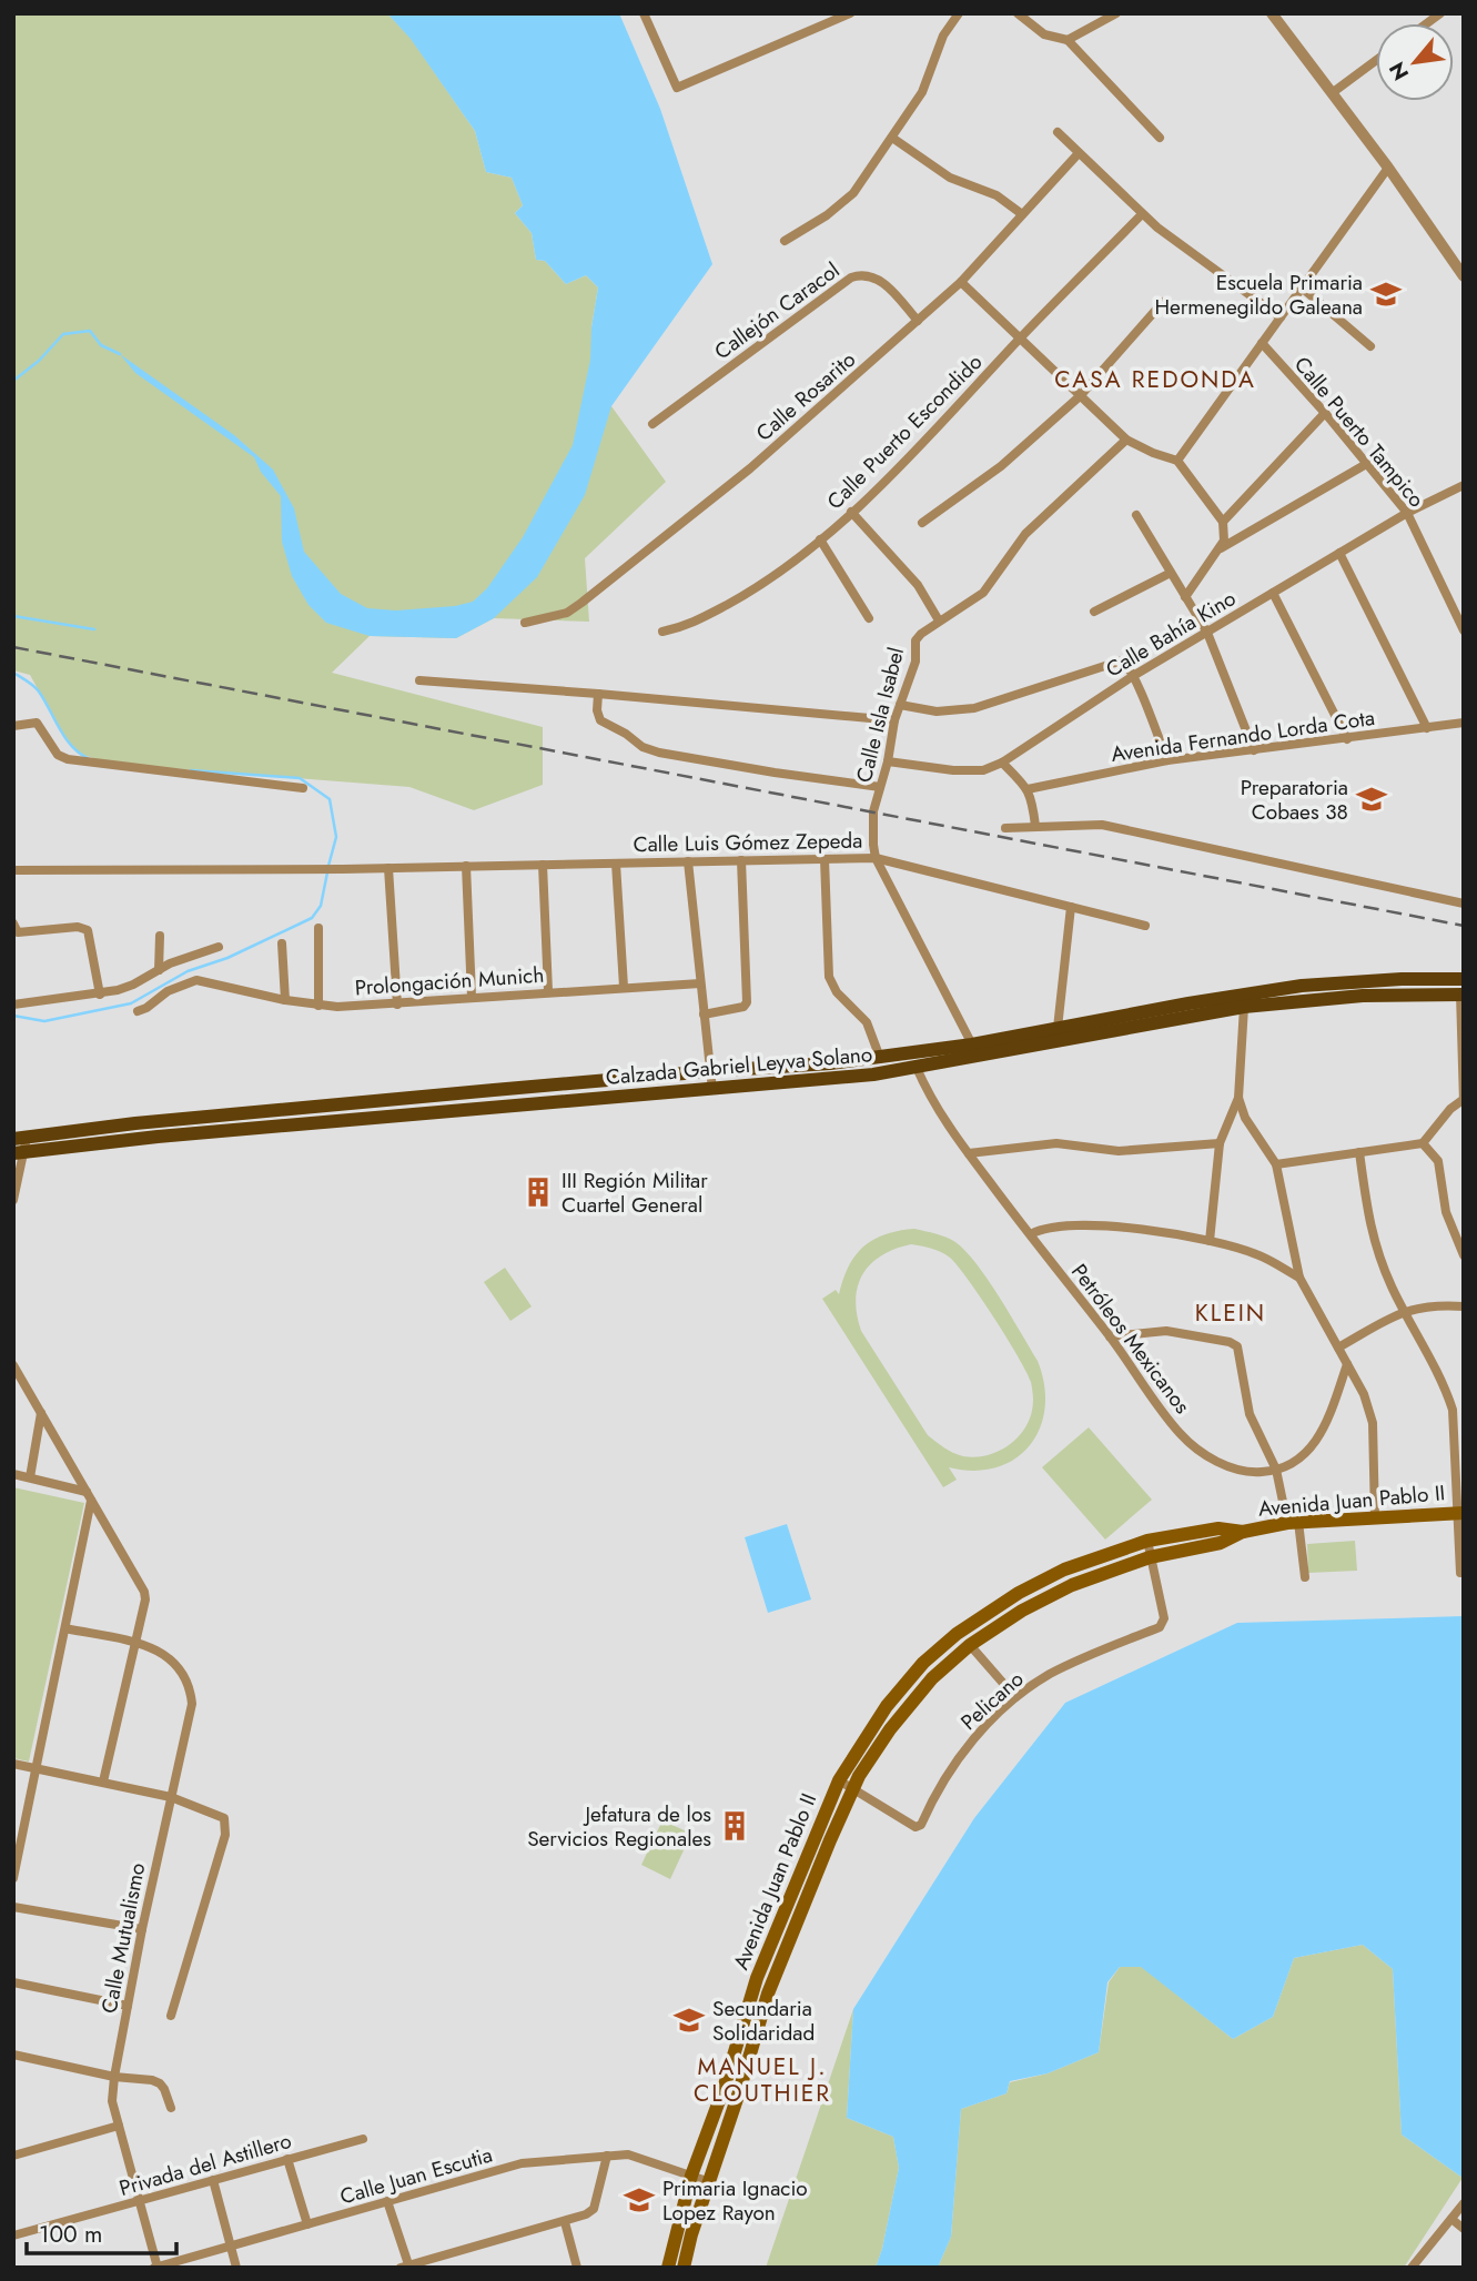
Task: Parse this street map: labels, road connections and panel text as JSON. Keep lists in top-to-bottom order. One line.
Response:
{"streets":{"main road":["Calzada Gabriel Leyva Solano","Avenida Juan Pablo II"],"street":["Callejón Caracol","Calle Rosarito","Calle Puerto Escondido","Calle Puerto Tampico","Calle Bahía Kino","Calle Isla Isabel","Avenida Fernando Lorda Cota","Calle Luis Gómez Zepeda","Prolongación Munich","Petróleos Mexicanos","Pelicano","Calle Mutualismo","Privada del Astillero","Calle Juan Escutia"]},"crossings":[["Callejón Caracol","Calle Rosarito"],["Calle Puerto Tampico","Calle Bahía Kino"],["Calle Bahía Kino","Calle Isla Isabel"],["Calle Isla Isabel","Calle Luis Gómez Zepeda"],["Calzada Gabriel Leyva Solano","Petróleos Mexicanos"],["Avenida Juan Pablo II","Pelicano"],["Avenida Juan Pablo II","Calle Juan Escutia"],["Calle Mutualismo","Privada del Astillero"],["Calle Mutualismo","Calle Juan Escutia"]],"districts":["CASA REDONDA","KLEIN","MANUEL J. CLOUTHIER"],"places":{"school or university":["Escuela Primaria Hermenegildo Galeana","Preparatoria Cobaes 38","Secundaria Solidaridad","Primaria Ignacio Lopez Rayon"],"building":["III Región Militar Cuartel General","Jefatura de los Servicios Regionales"]},"scale_bar":"100 m","north":"bottom left"}
